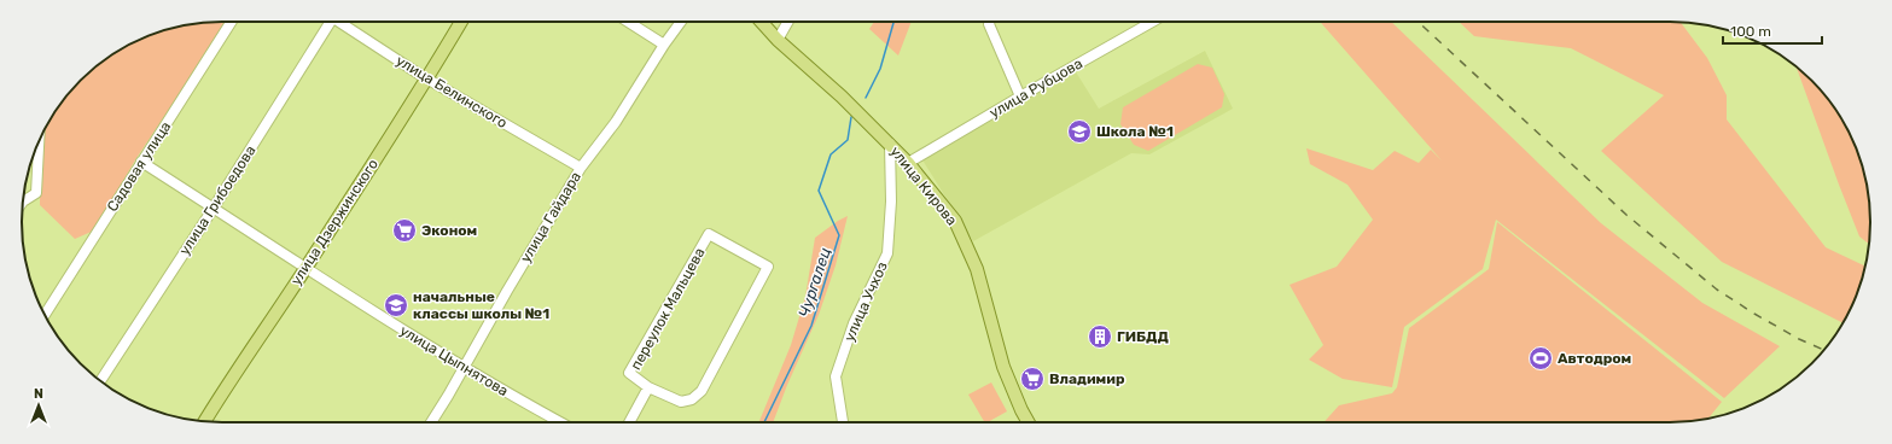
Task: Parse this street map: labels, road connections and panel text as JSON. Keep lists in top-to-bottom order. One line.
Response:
{"streets":{"main road":["улица Кирова","улица Дзержинского"],"street":["улица Рубцова","улица Белинского","Садовая улица","улица Грибоедова","улица Гайдара","улица Учхоз","переулок Мальцева","улица Цыпнятова"]},"crossings":[["улица Рубцова","улица Кирова"],["улица Белинского","улица Гайдара"],["улица Белинского","улица Дзержинского"],["Садовая улица","улица Цыпнятова"],["улица Кирова","улица Учхоз"],["улица Грибоедова","улица Цыпнятова"],["улица Гайдара","улица Цыпнятова"],["улица Дзержинского","улица Цыпнятова"]],"water":["Чургалец"],"places":{"school or university":["Школа №1","начальные классы школы №1"],"supermarket":["Эконом","Владимир"],"building":["ГИБДД"],"sports":["Автодром"]},"scale_bar":"100 m","north":"top"}
